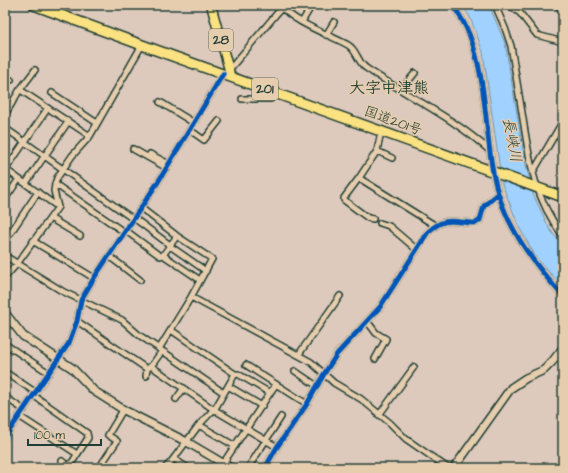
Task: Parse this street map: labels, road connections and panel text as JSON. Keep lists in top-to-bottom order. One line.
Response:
{"streets":{"highway":["201","国道201号"],"main road":["28"]},"crossings":[["28","国道201号"]],"districts":["大字中津熊"],"water":["長峡川"],"scale_bar":"100 m"}
